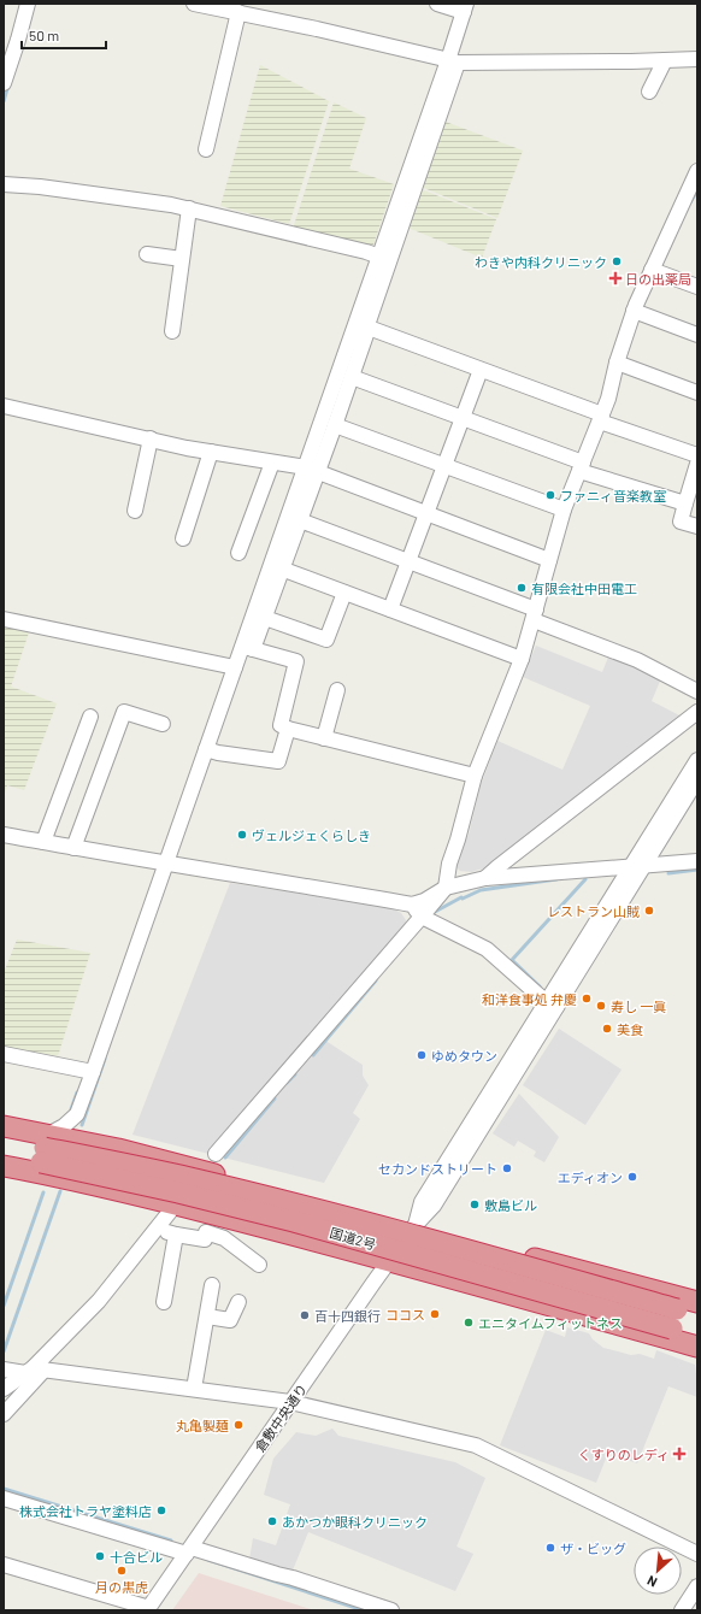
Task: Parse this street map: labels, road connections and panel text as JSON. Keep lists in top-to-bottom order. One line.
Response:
{"streets":{"highway":["国道2号"],"street":["倉敷中央通り"]},"places":{"other":["わきや内科クリニック","ファニィ音楽教室","有限会社中田電工","ヴェルジェくらしき","レストラン山賊","和洋食事処 弁慶","寿し 一眞","美食","ゆめタウン","セカンドストリート","エディオン","敷島ビル","ココス","百十四銀行","エニタイムフィットネス","丸亀製麺","株式会社トラヤ塗料店","あかつか眼科クリニック","ザ・ビッグ","十合ビル","月の黒虎"],"health":["日の出薬局","くすりのレディ"]},"scale_bar":"50 m","north":"bottom left"}
